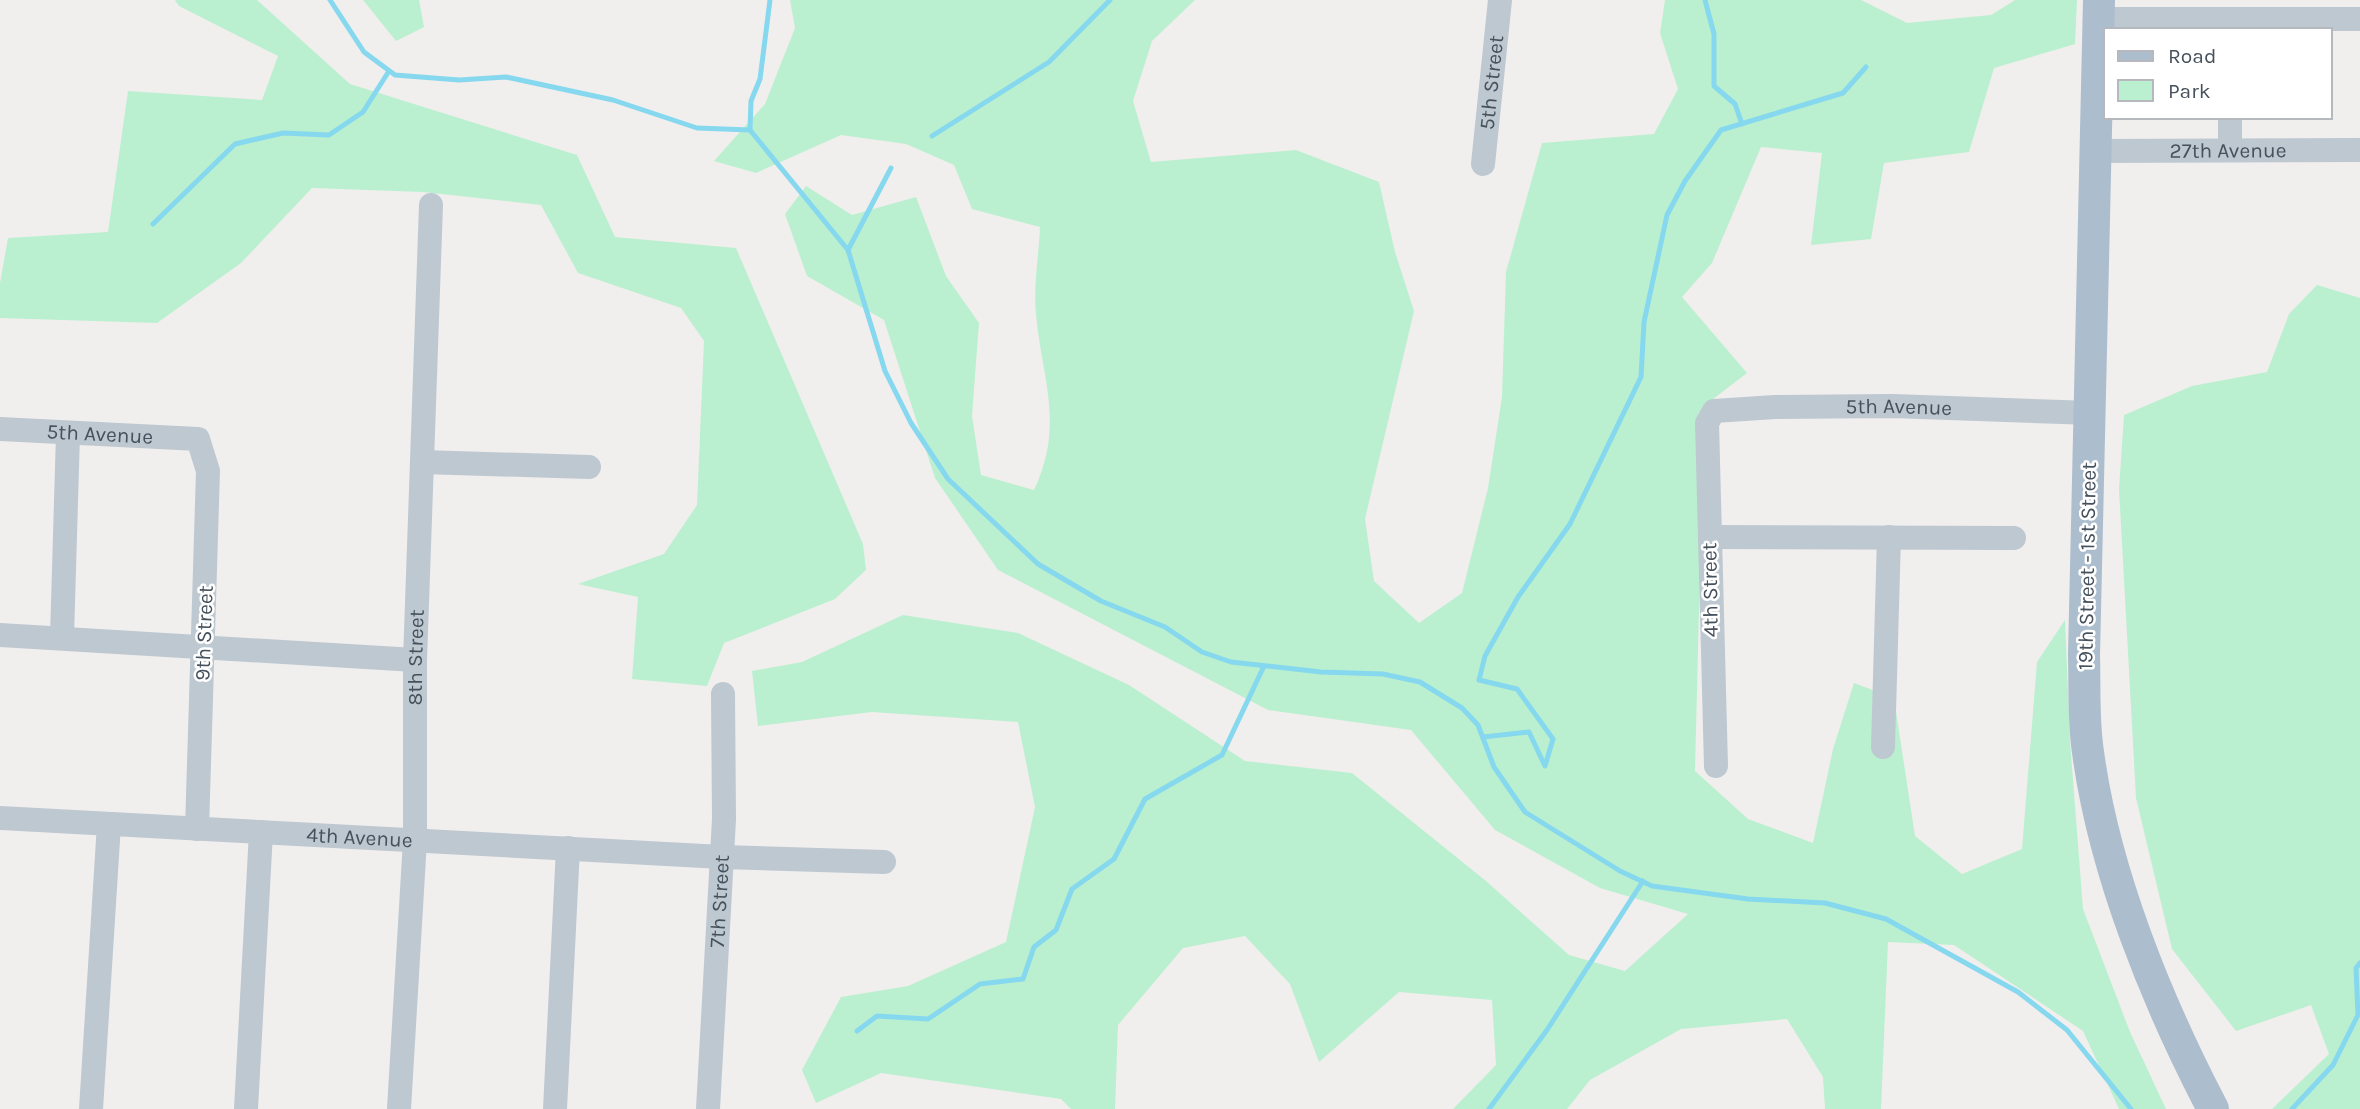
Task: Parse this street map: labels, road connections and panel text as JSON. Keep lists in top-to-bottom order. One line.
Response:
{"streets":{"main road":["19th Street - 1st Street"],"street":["5th Street","27th Avenue","5th Avenue","4th Street","9th Street","8th Street","4th Avenue","7th Street"]},"crossings":[["27th Avenue","19th Street - 1st Street"],["5th Avenue","19th Street - 1st Street"],["5th Avenue","4th Street"],["5th Avenue","9th Street"],["9th Street","4th Avenue"],["8th Street","4th Avenue"],["4th Avenue","7th Street"]],"legend":["Road","Park"]}
